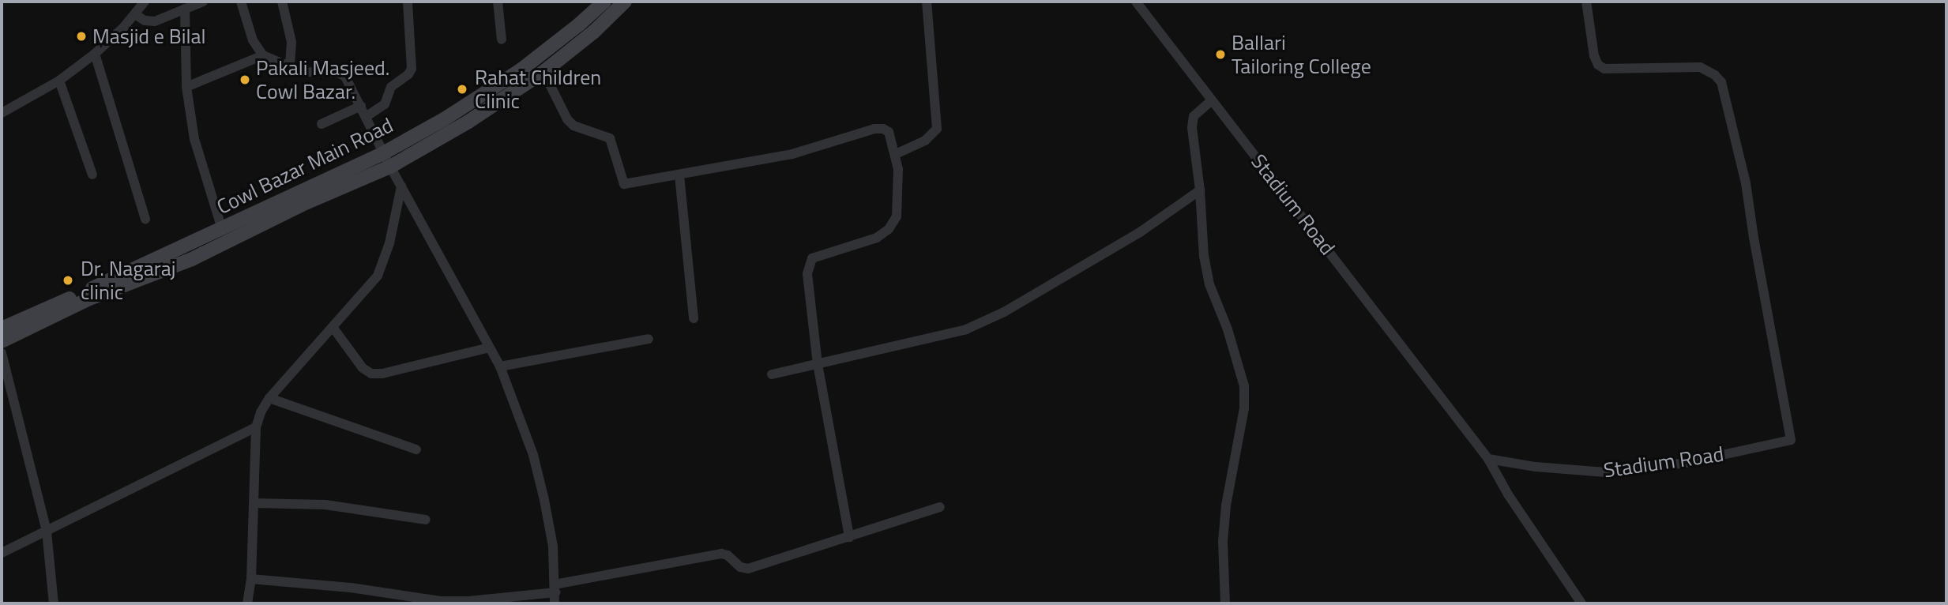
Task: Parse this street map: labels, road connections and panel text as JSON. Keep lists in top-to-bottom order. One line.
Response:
{"streets":{"street":["Cowl Bazar Main Road","Stadium Road"]},"places":["Masjid e Bilal","Ballari Tailoring College","Pakali Masjeed. Cowl Bazar.","Rahat Children Clinic","Dr. Nagaraj clinic"]}
